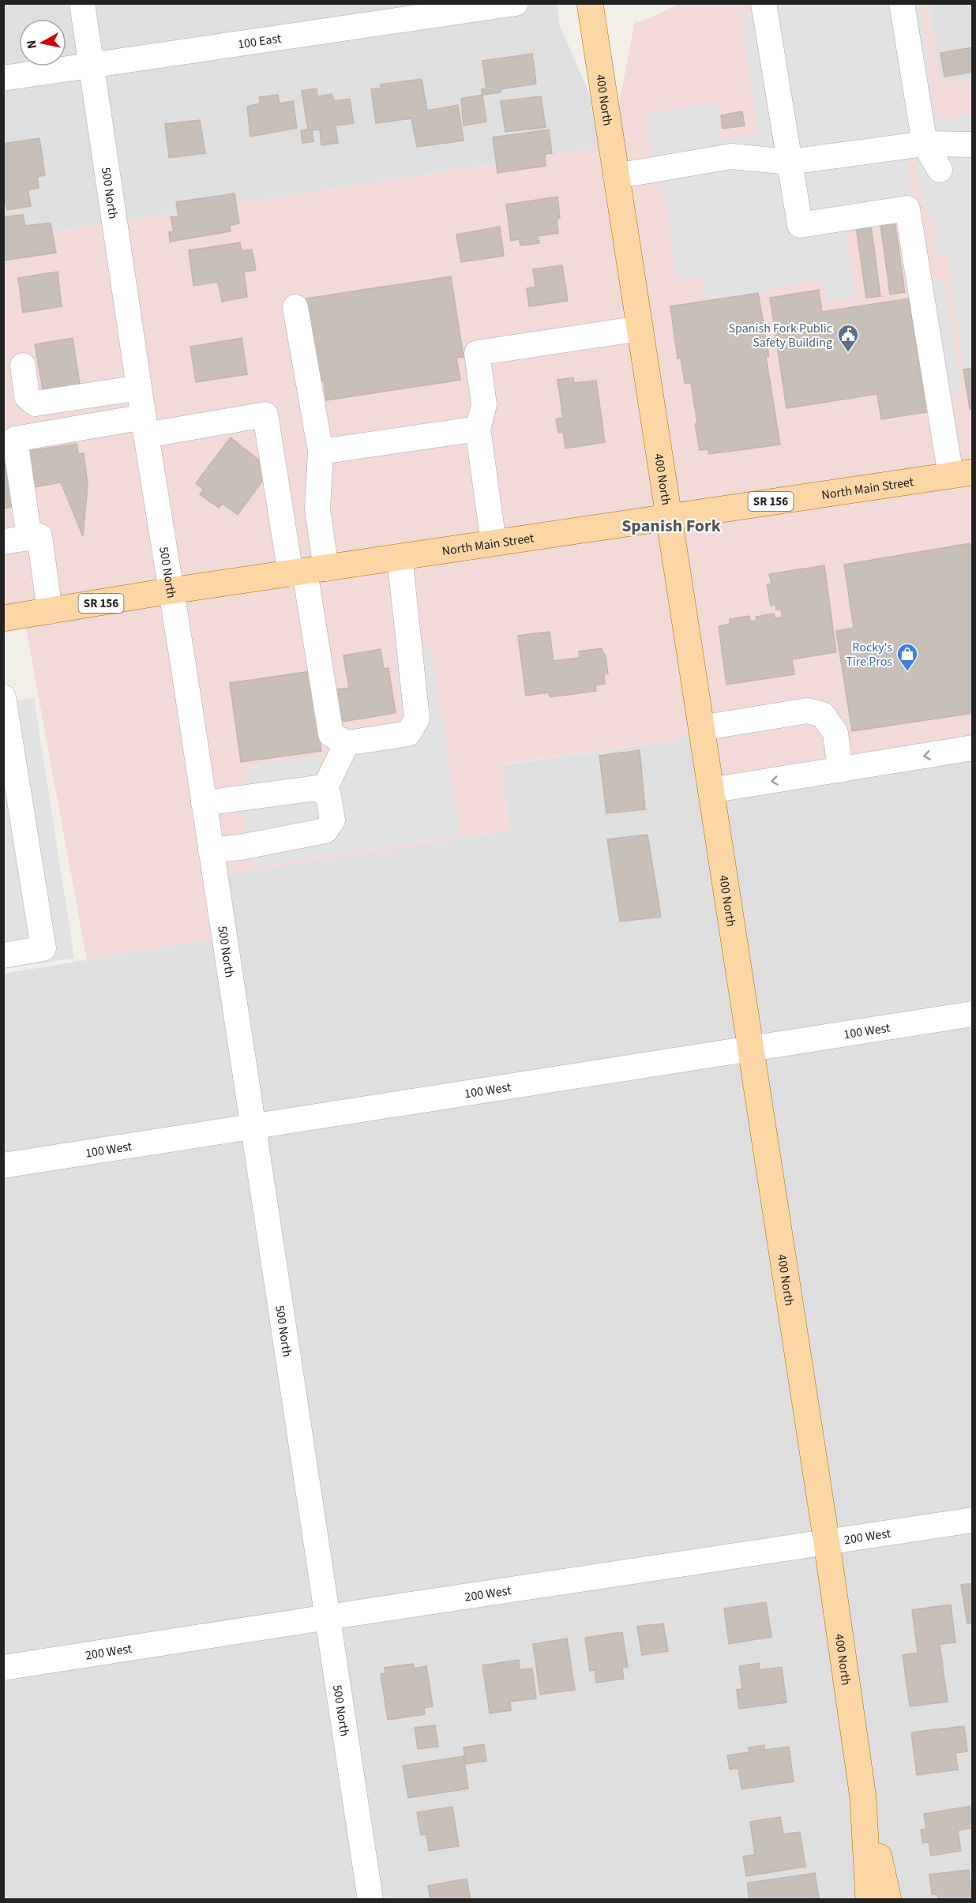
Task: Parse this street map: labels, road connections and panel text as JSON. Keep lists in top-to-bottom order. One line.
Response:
{"streets":{"main road":["400 North","North Main Street","SR 156"],"street":["100 East","500 North","100 West","200 West"]},"crossings":[["100 East","500 North"],["400 North","North Main Street"],["400 North","100 West"],["400 North","200 West"],["500 North","North Main Street"],["500 North","100 West"],["500 North","200 West"]],"districts":["Spanish Fork"],"places":{"public building":["Spanish Fork Public Safety Building"],"shop":["Rocky's Tire Pros"]},"north":"left"}
